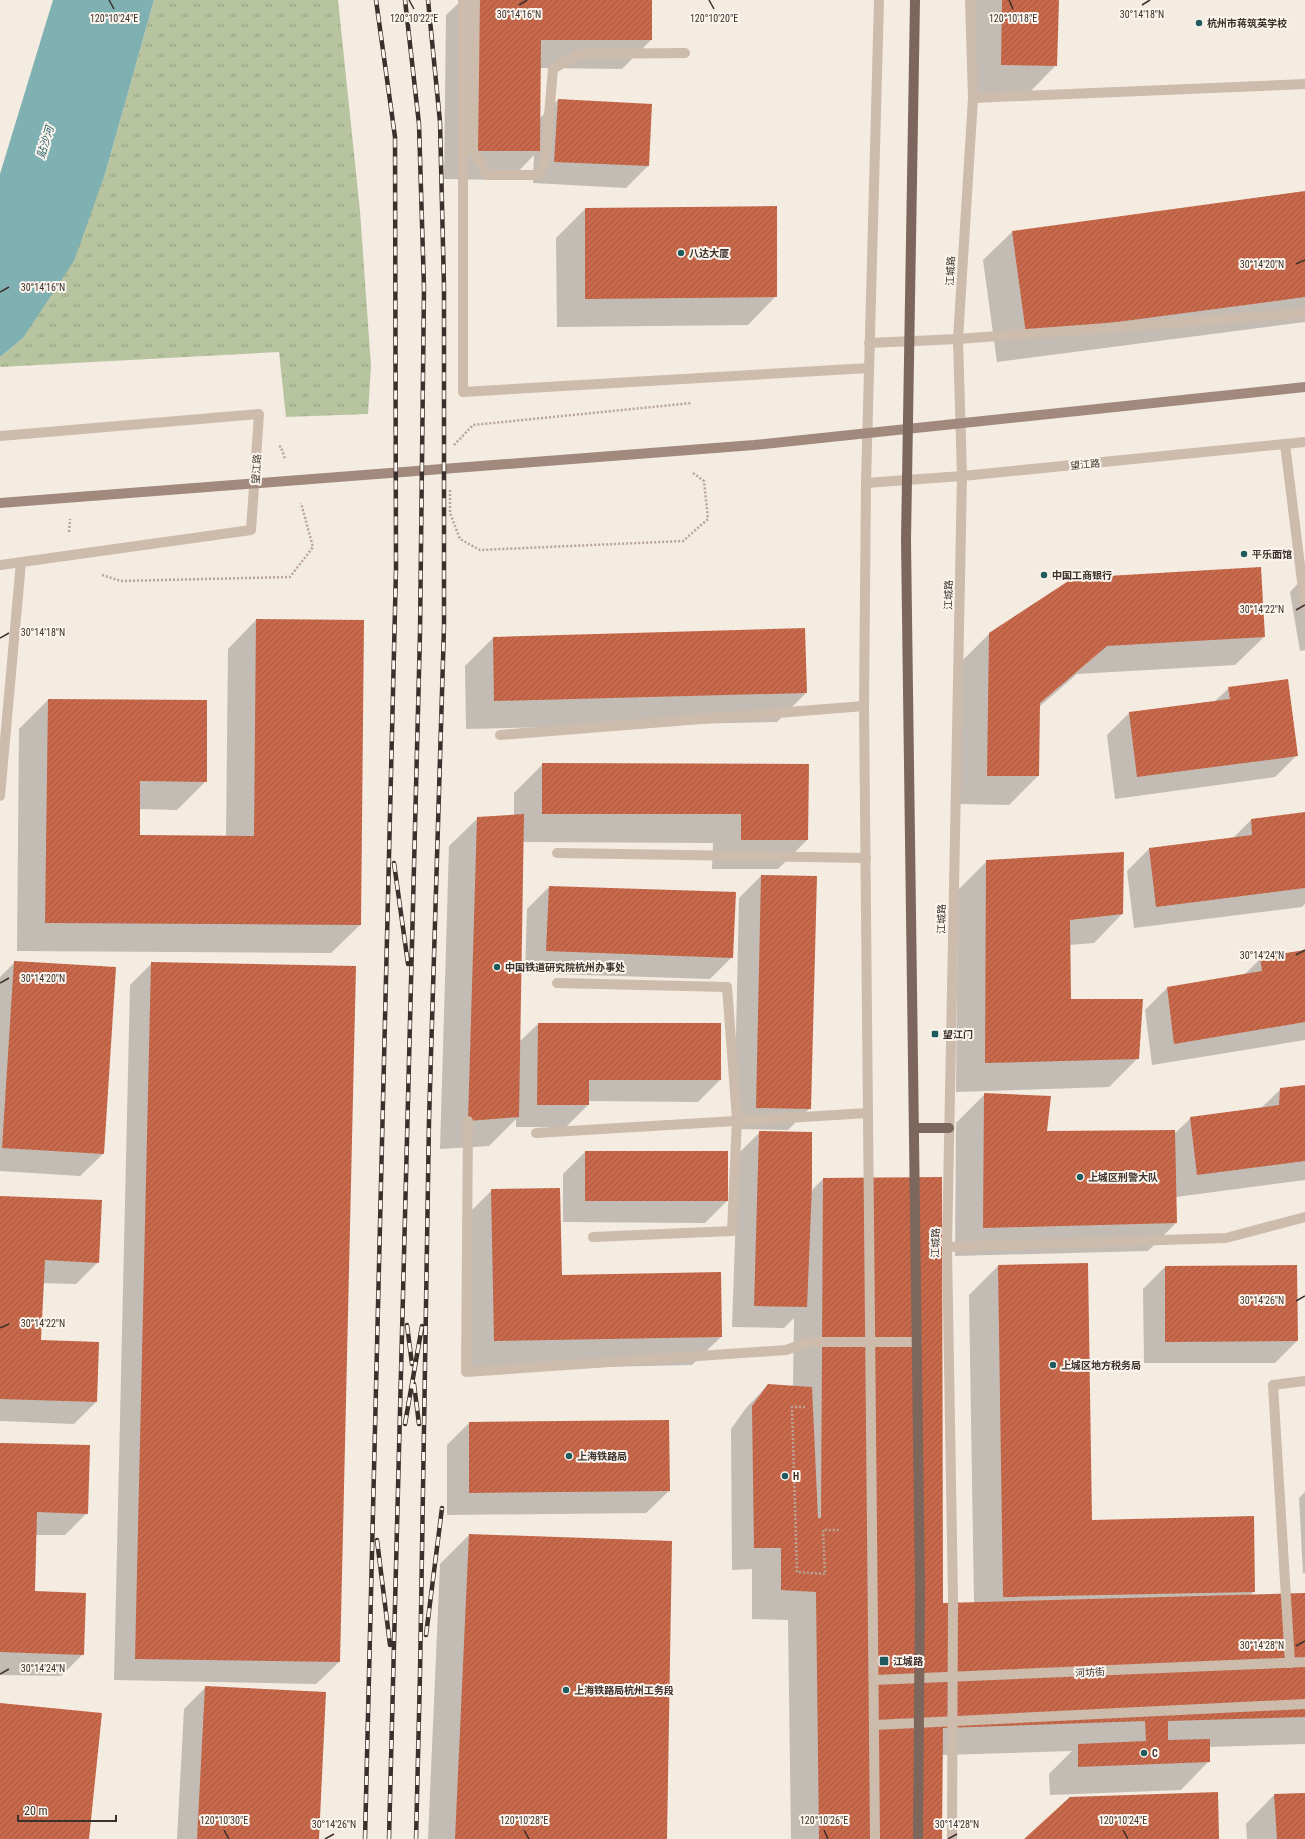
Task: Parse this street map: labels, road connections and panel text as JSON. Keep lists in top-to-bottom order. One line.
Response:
{"streets":{"main road":["江城路"],"street":["望江路","河坊街"]},"crossings":[["江城路","望江路"],["江城路","河坊街"]],"water":["贴沙河"],"places":{"other":["杭州市蒋筑英学校","八达大厦","平乐面馆","中国工商银行","中国铁道研究院杭州办事处","上城区刑警大队","上城区地方税务局","上海铁路局","H","上海铁路局杭州工务段","C"],"transit":["望江门","江城路"]},"scale_bar":"20 m","coordinates":["30°14'16\"N","30°14'18\"N","120°10'24\"E","120°10'22\"E","120°10'20\"E","120°10'18\"E","30°14'20\"N","30°14'22\"N","30°14'24\"N","30°14'26\"N","30°14'28\"N","120°10'30\"E","120°10'28\"E","120°10'26\"E"]}
